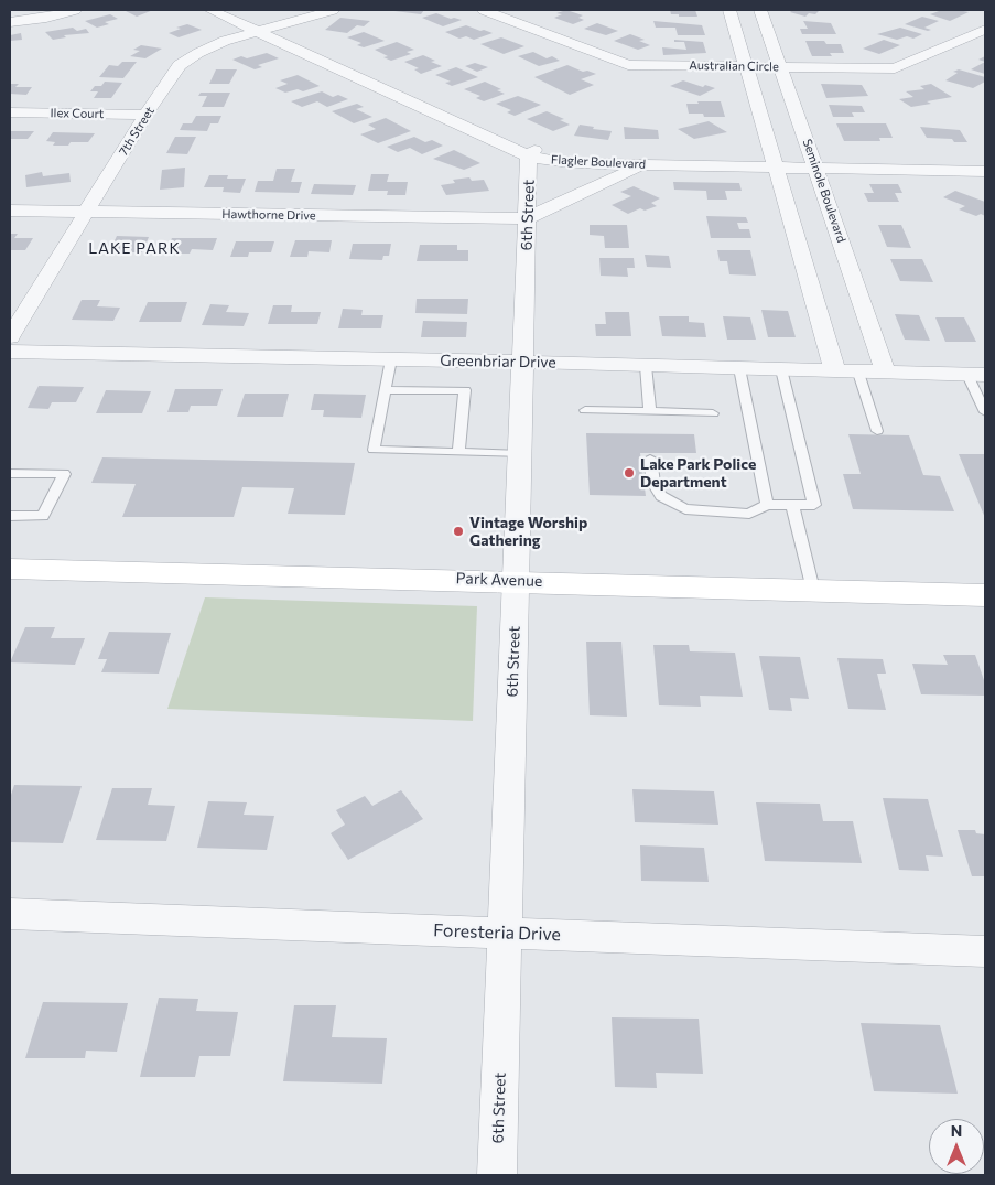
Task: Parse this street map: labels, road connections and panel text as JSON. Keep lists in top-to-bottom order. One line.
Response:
{"streets":{"street":["Australian Circle","Ilex Court","7th Street","Flagler Boulevard","Seminole Boulevard","Hawthorne Drive","6th Street","Greenbriar Drive","Park Avenue","Foresteria Drive"]},"crossings":[["Australian Circle","Seminole Boulevard"],["Ilex Court","7th Street"],["7th Street","Flagler Boulevard"],["7th Street","Hawthorne Drive"],["Flagler Boulevard","Seminole Boulevard"],["Flagler Boulevard","6th Street"],["Seminole Boulevard","Greenbriar Drive"],["Hawthorne Drive","6th Street"],["6th Street","Greenbriar Drive"],["6th Street","Park Avenue"],["6th Street","Foresteria Drive"]],"districts":["LAKE PARK"],"places":["Lake Park Police Department","Vintage Worship Gathering"],"north":"top"}
